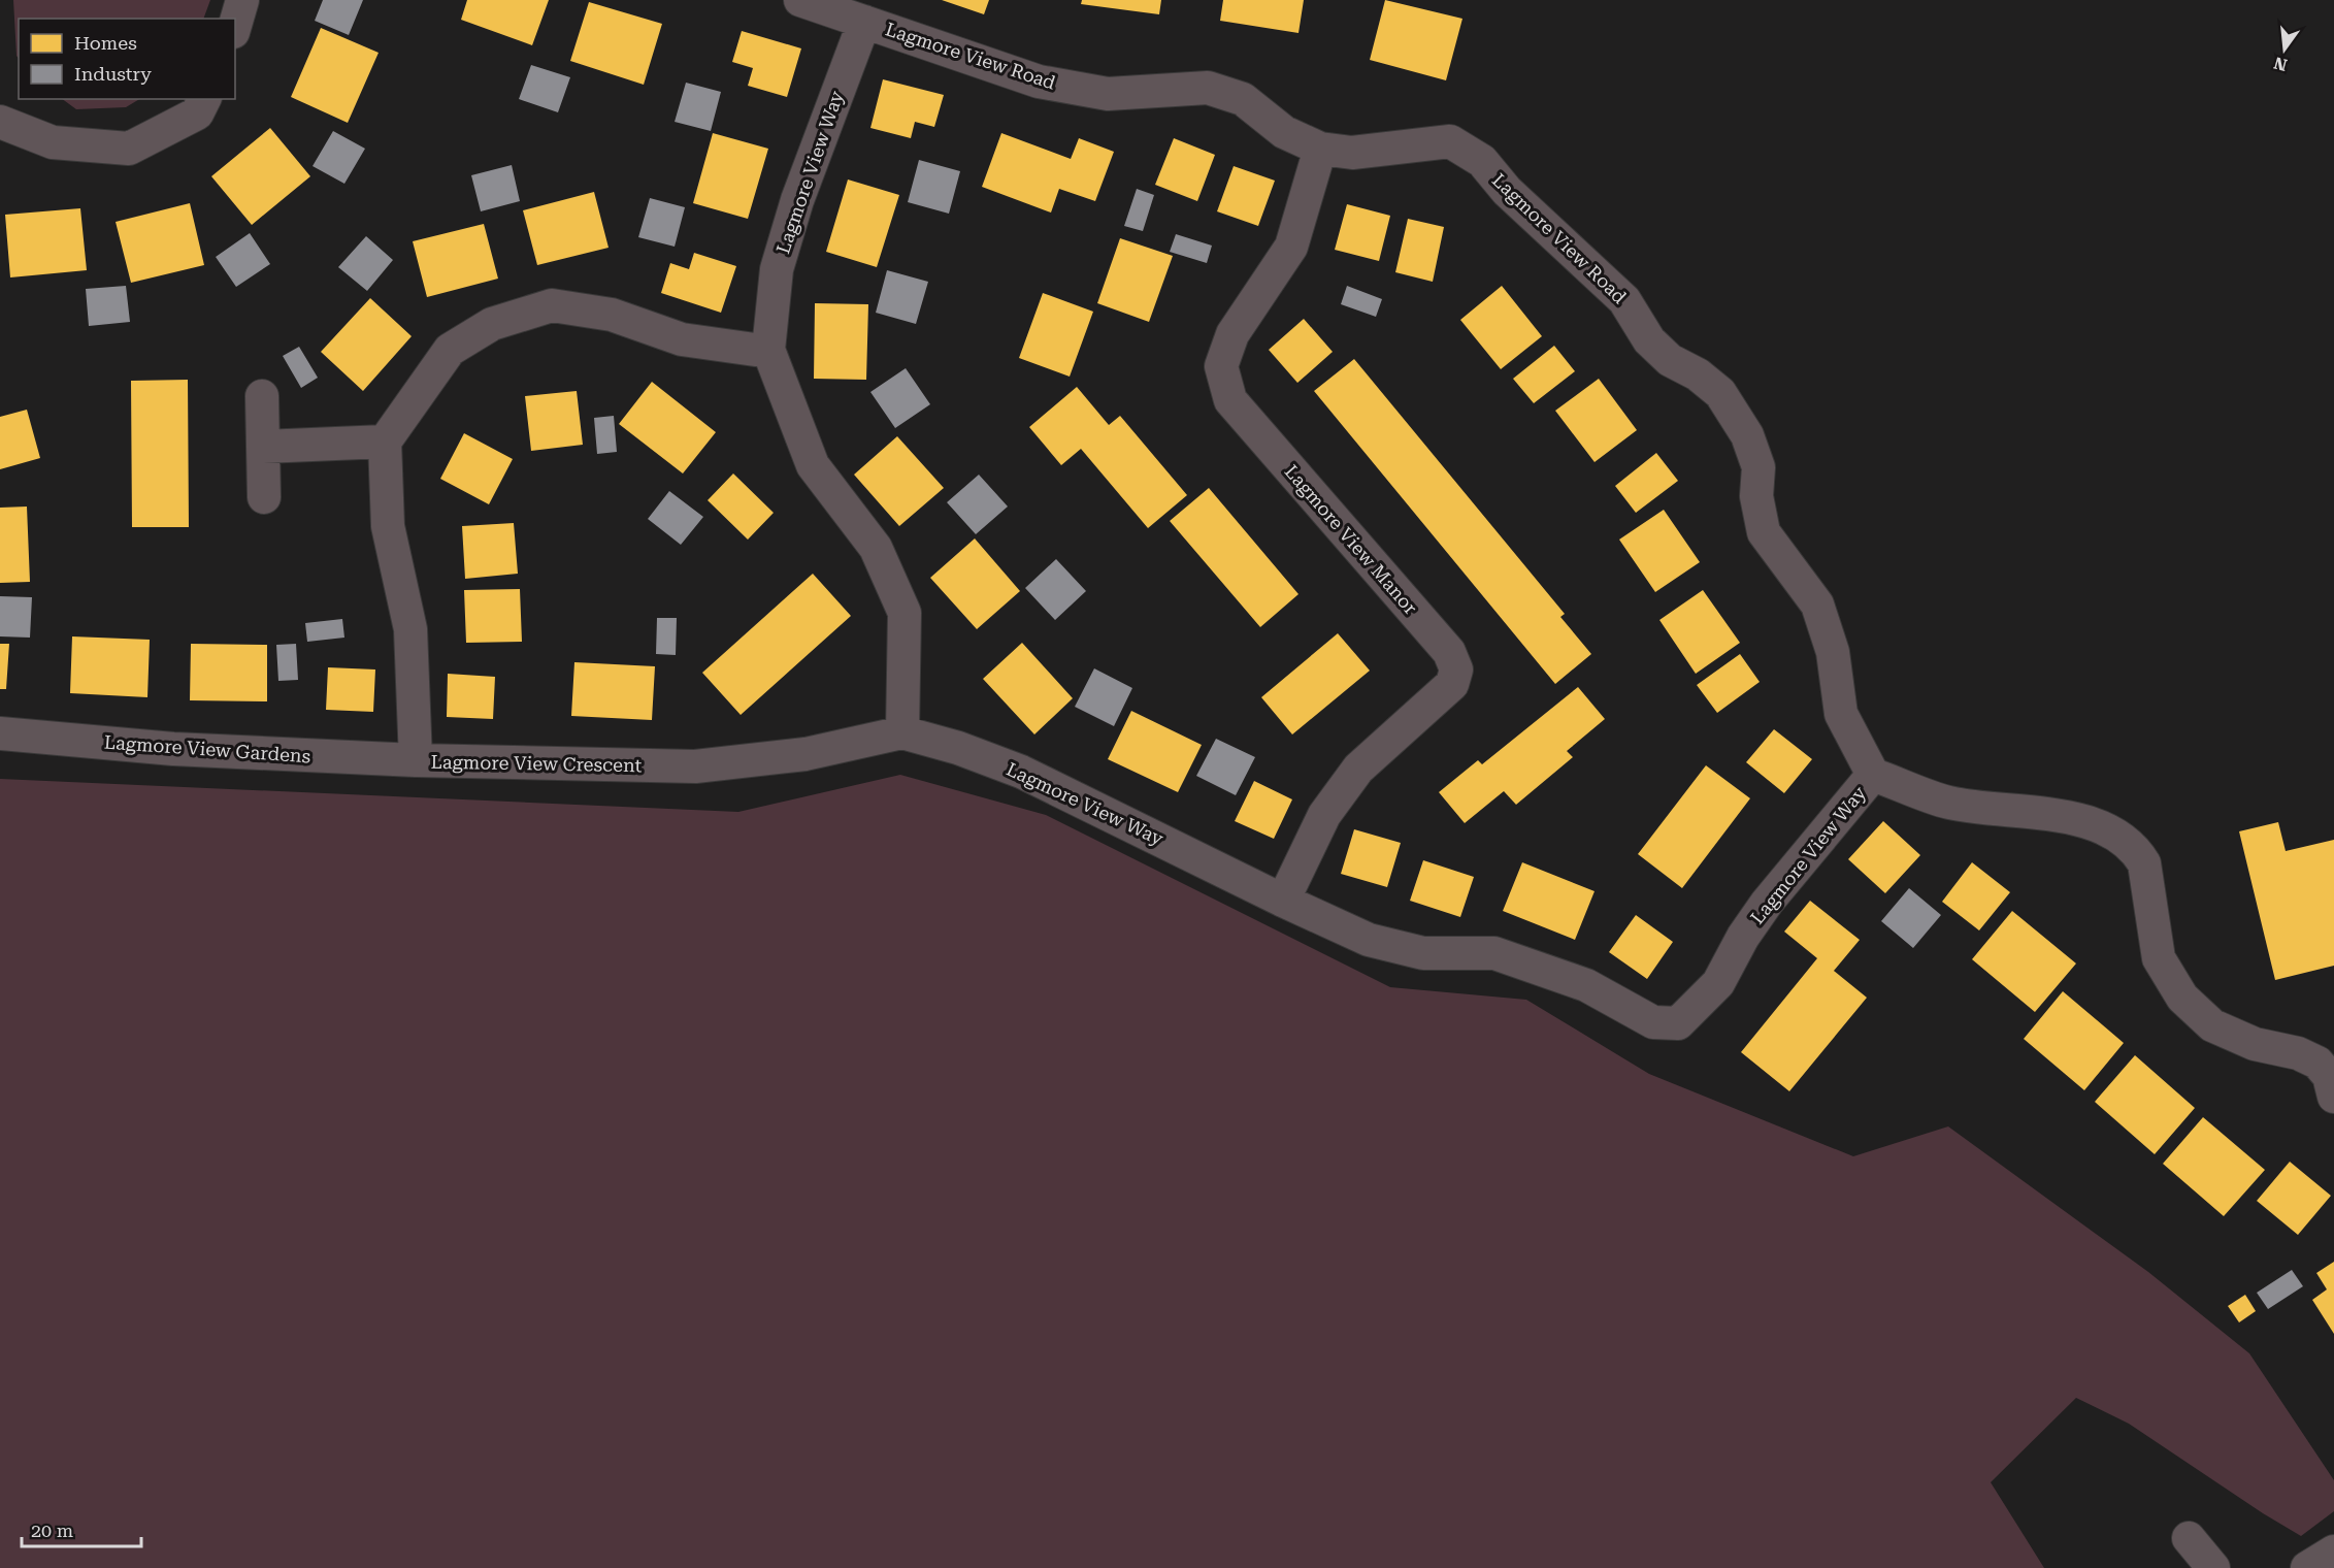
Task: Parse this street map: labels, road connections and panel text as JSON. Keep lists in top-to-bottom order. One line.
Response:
{"streets":{"street":["Lagmore View Road","Lagmore View Way","Lagmore View Manor","Lagmore View Gardens","Lagmore View Crescent"]},"crossings":[["Lagmore View Road","Lagmore View Way"],["Lagmore View Road","Lagmore View Manor"],["Lagmore View Way","Lagmore View Manor"],["Lagmore View Way","Lagmore View Crescent"],["Lagmore View Gardens","Lagmore View Crescent"]],"legend":["Homes","Industry"],"scale_bar":"20 m","north":"bottom"}
